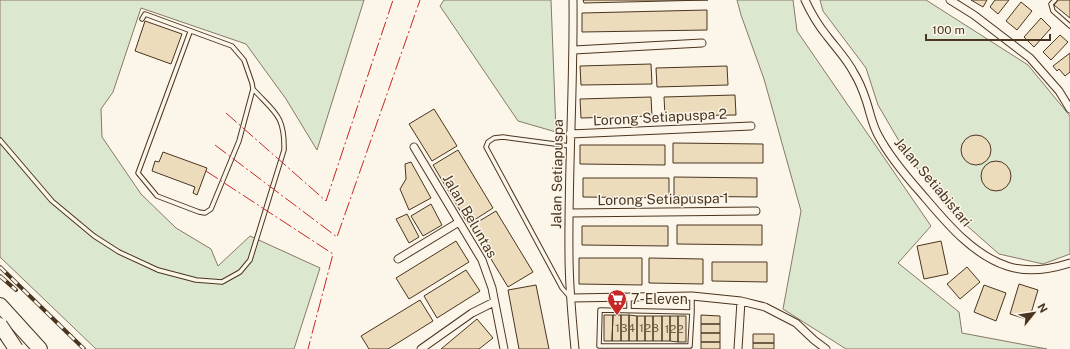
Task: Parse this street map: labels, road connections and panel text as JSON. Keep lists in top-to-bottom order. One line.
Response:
{"streets":{"street":["Lorong Setiapuspa 2","Jalan Setiapuspa","Jalan Setiabistari","Lorong Setiapuspa 1","Jalan Beluntas"]},"crossings":[["Lorong Setiapuspa 2","Jalan Setiapuspa"],["Jalan Setiapuspa","Lorong Setiapuspa 1"]],"places":{"supermarket":["7-Eleven"]},"house_numbers":["134","128","122"],"scale_bar":"100 m","north":"top right"}
